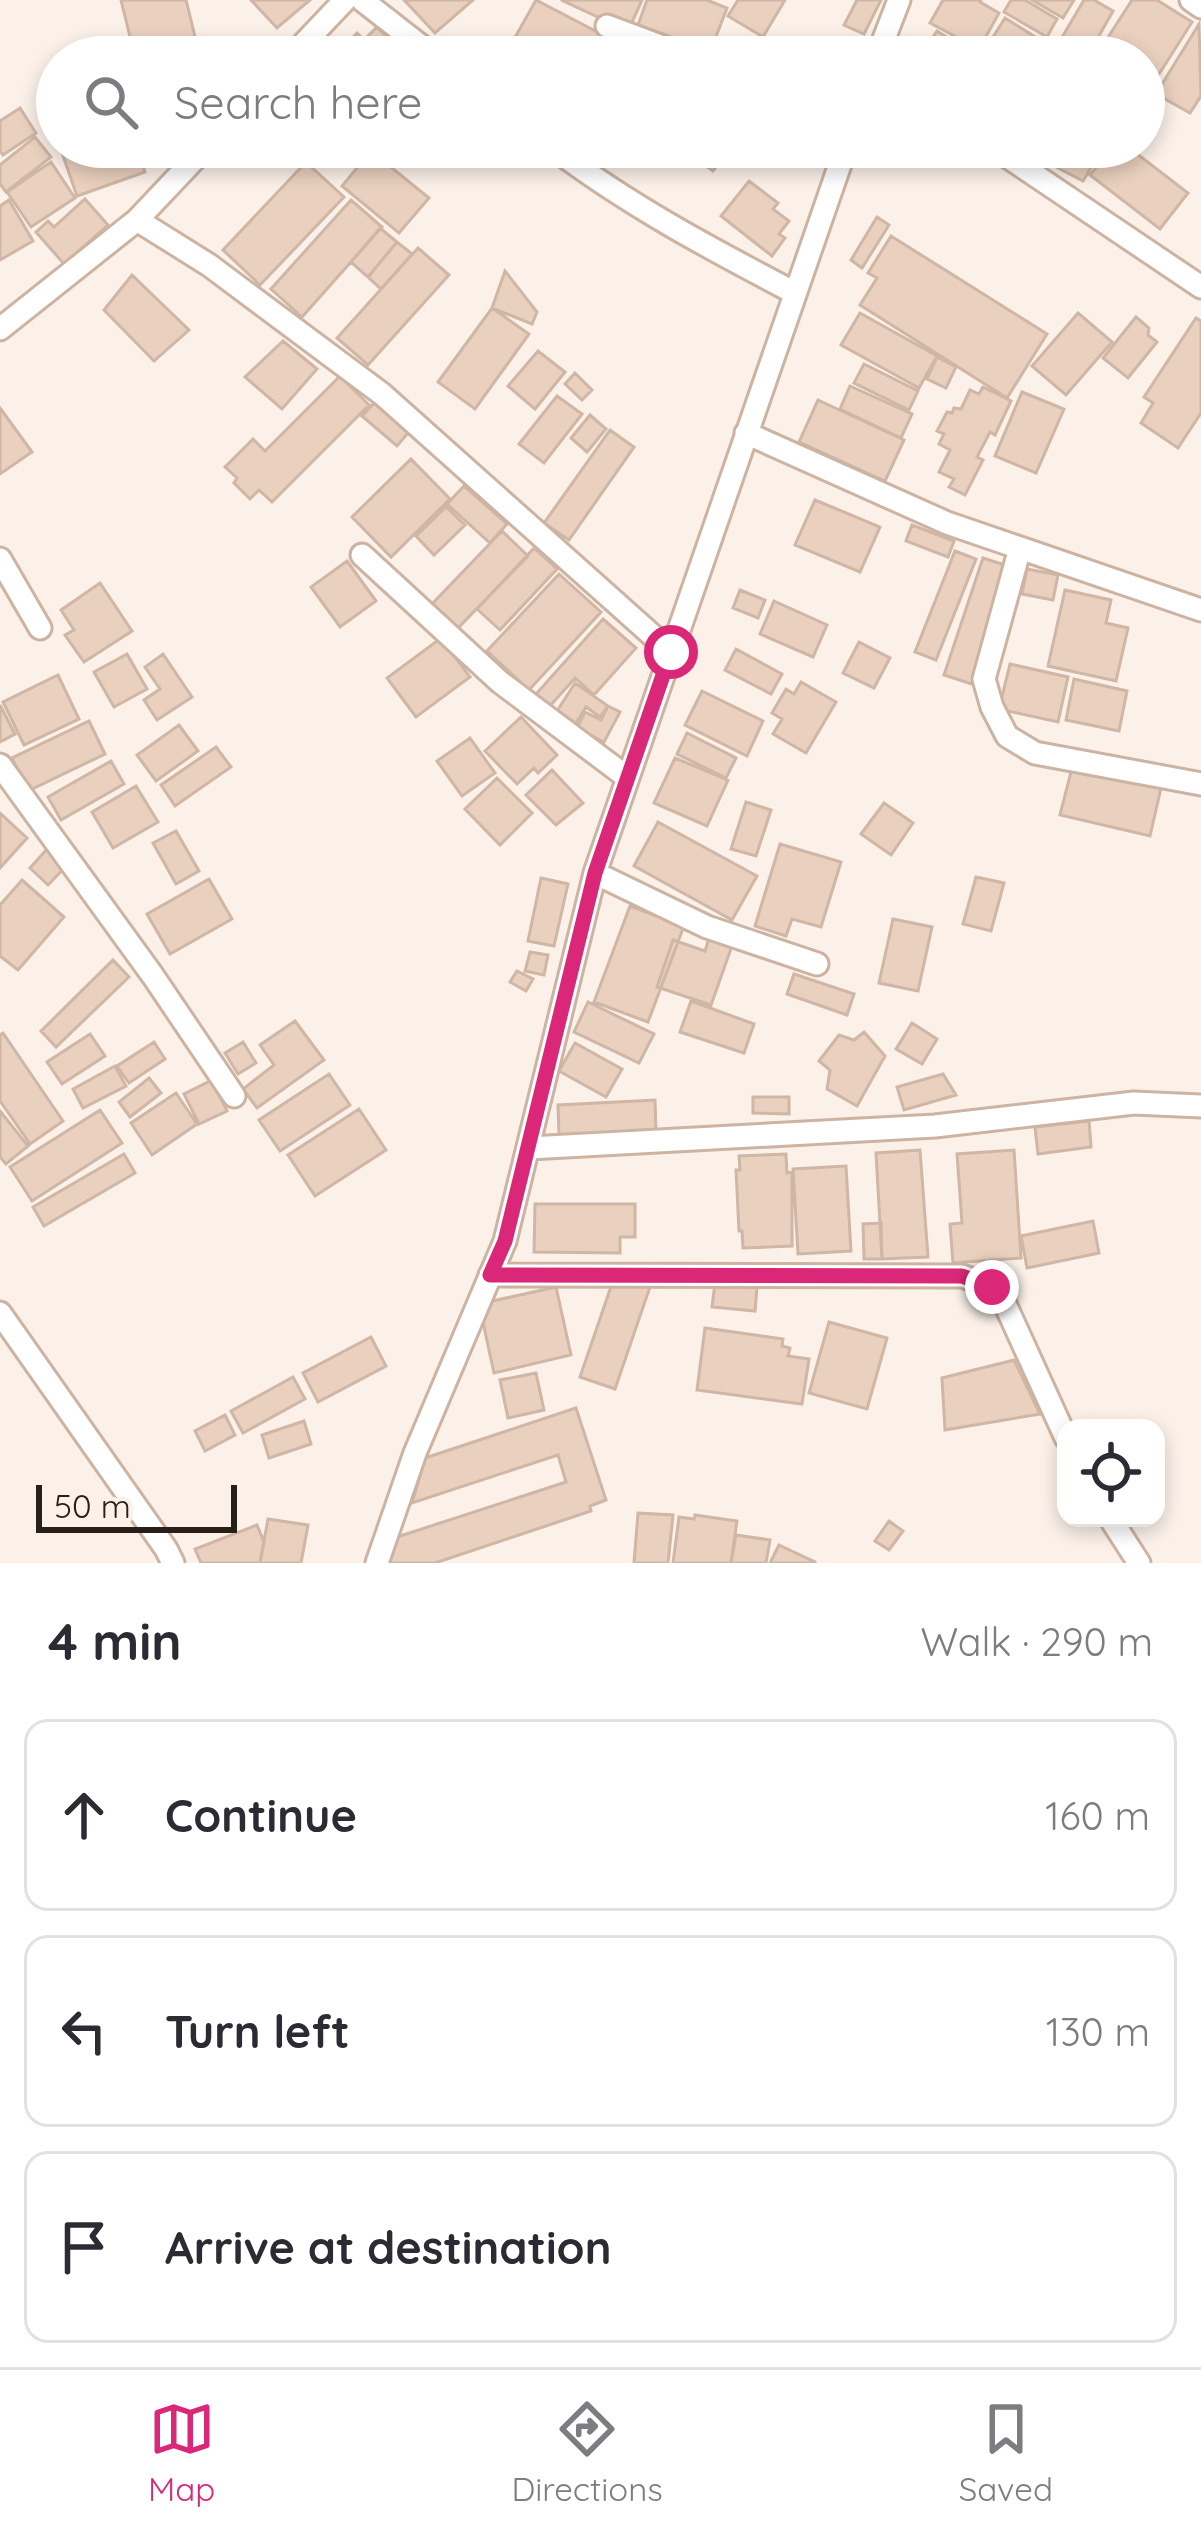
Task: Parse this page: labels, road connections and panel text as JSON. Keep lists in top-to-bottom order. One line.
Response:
{"scale_bar":"50 m","page":{"search":"Search here","scale":"50 m","heading":["4 min","Walk · 290 m"],"list":[["Continue","160 m"],["Turn left","130 m"],"Arrive at destination"],"nav":["Map","Directions","Saved"]}}
